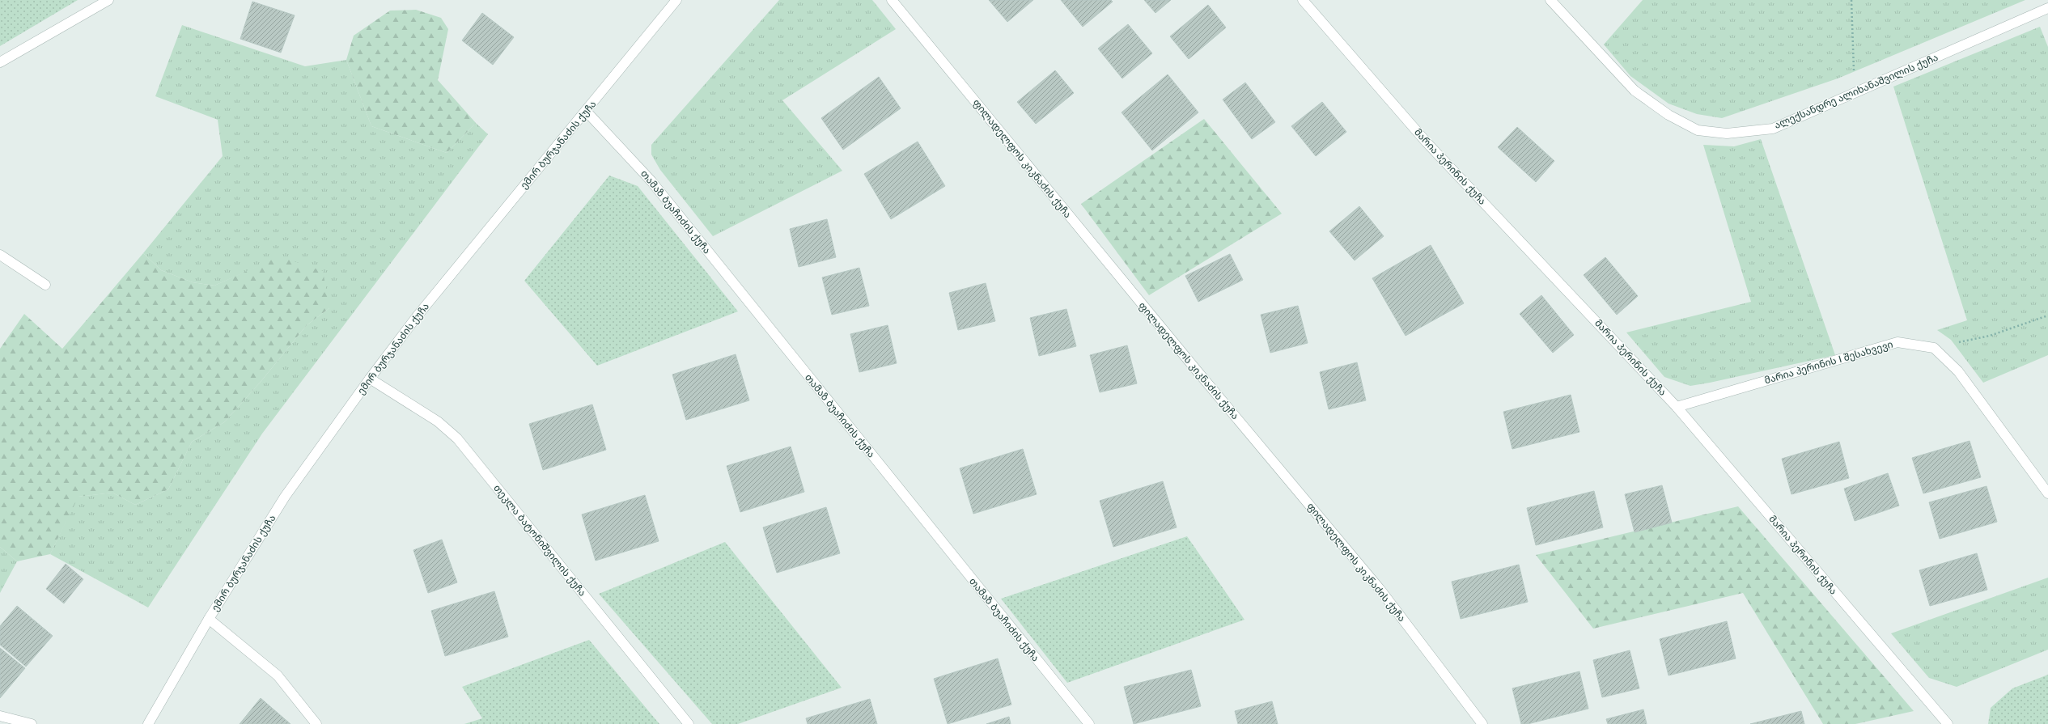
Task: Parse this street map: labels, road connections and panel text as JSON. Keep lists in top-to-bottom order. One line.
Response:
{"streets":{"street":["ალექსანდრე ალიხანაშვილის ქუჩა","ემირ ბურჯანაძის ქუჩა","ფილადელფოს კიკნაძის ქუჩა","მარია პერინის ქუჩა","თამაზ ბუაჩიძის ქუჩა","მარია პერინის I შესახვევი","თეკლა ბატონიშვილის ქუჩა"]},"crossings":[["ემირ ბურჯანაძის ქუჩა","თამაზ ბუაჩიძის ქუჩა"],["ემირ ბურჯანაძის ქუჩა","თეკლა ბატონიშვილის ქუჩა"],["მარია პერინის ქუჩა","მარია პერინის I შესახვევი"]]}
